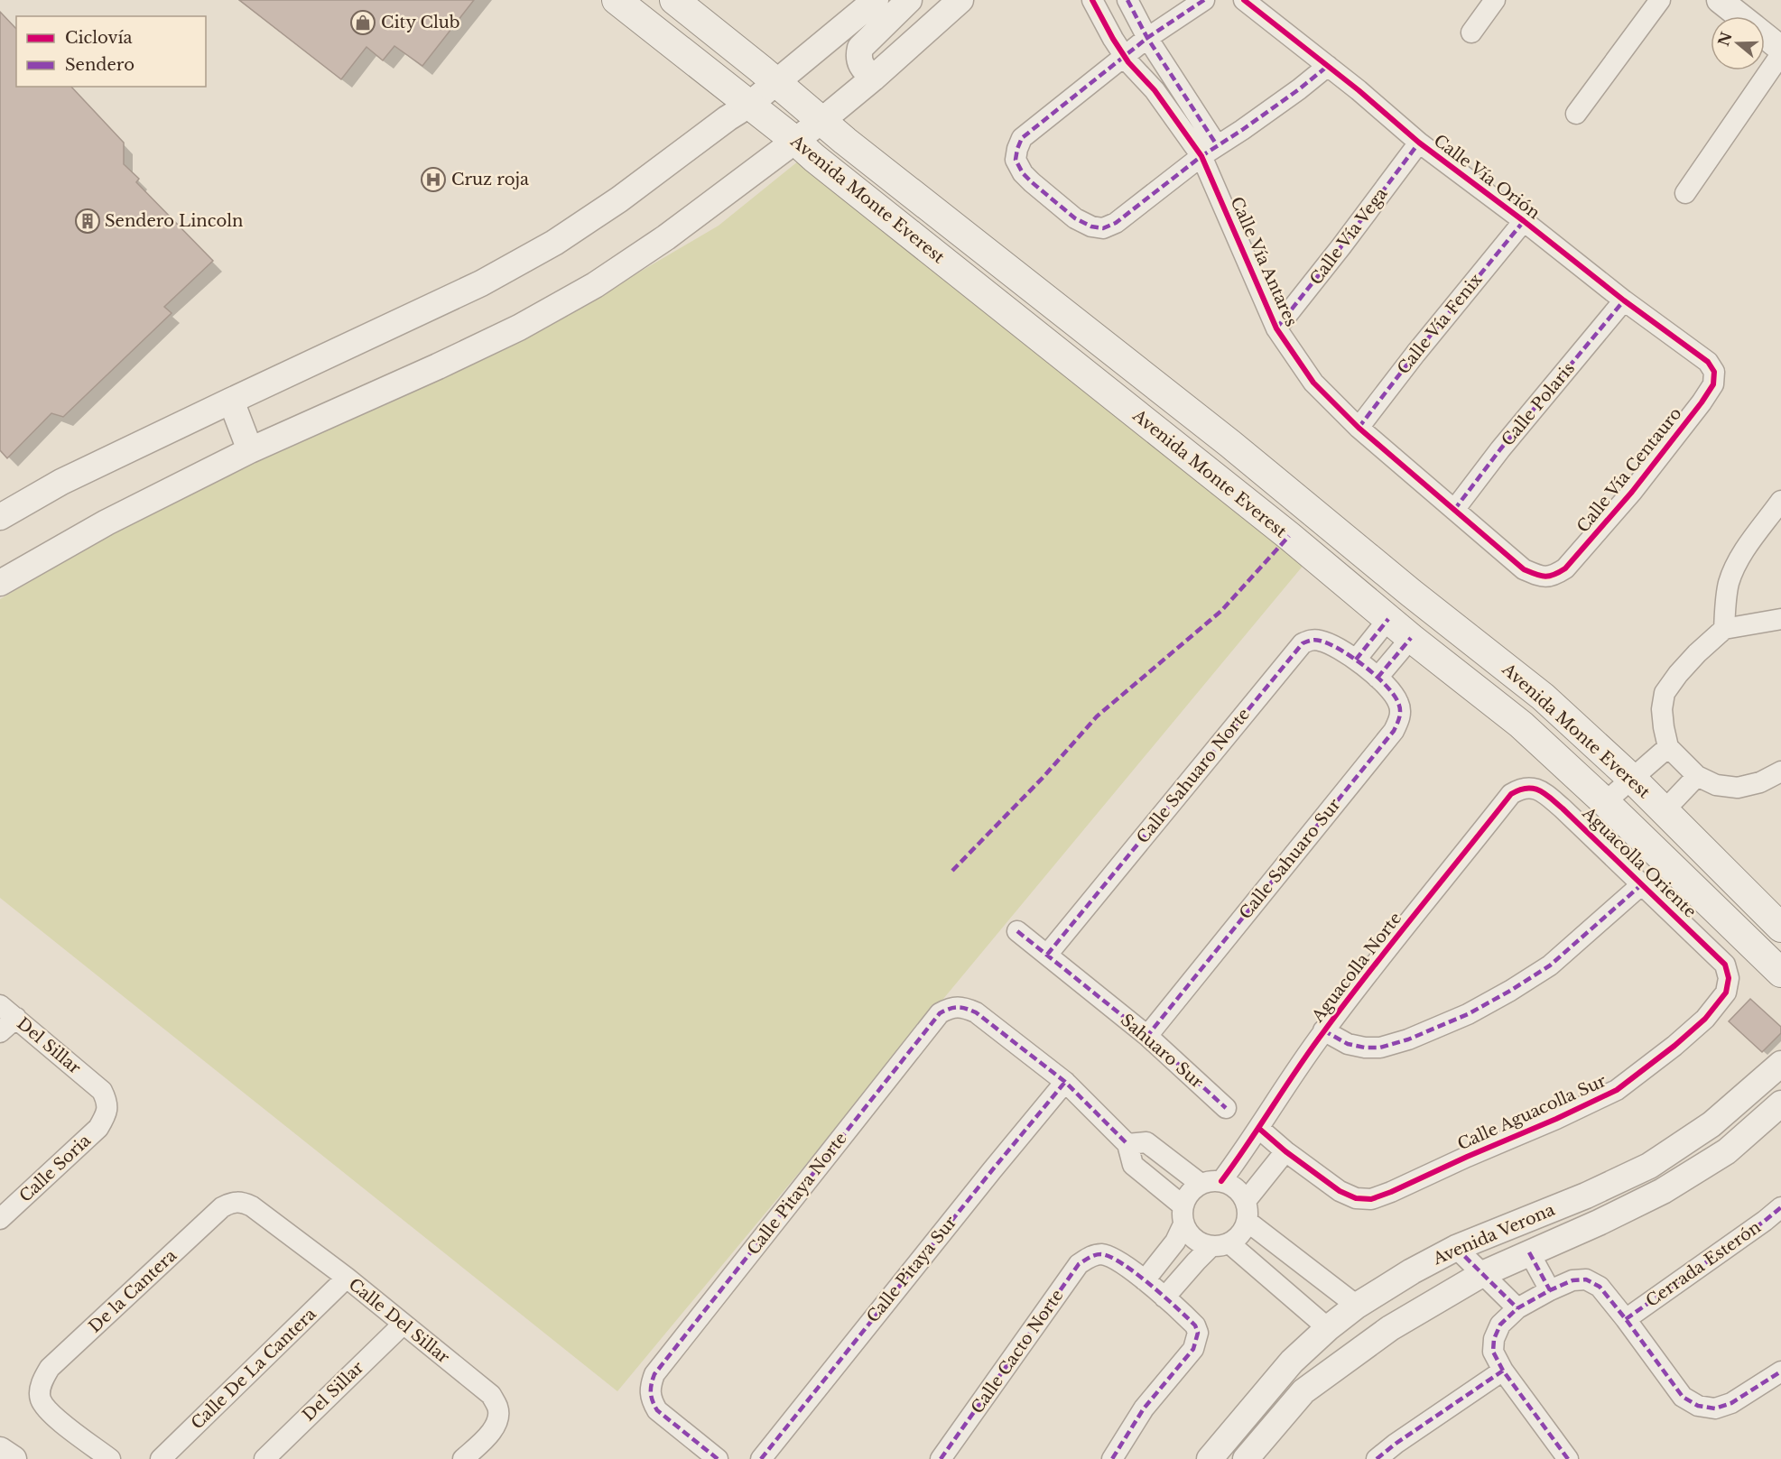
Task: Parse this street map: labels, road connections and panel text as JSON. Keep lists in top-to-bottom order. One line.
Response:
{"streets":{"main road":["Avenida Monte Everest"],"street":["Calle Vía Orión","Calle Vía Vega","Calle Vía Antares","Calle Vía Fenix","Calle Polaris","Calle Vía Centauro","Calle Sahuaro Norte","Calle Sahuaro Sur","Aguacolla Oriente","Aguacolla Norte","Del Sillar","Sahuaro Sur","Calle Aguacolla Sur","Calle Soria","Calle Pitaya Norte","Avenida Verona","Cerrada Esterón","Calle Pitaya Sur","De la Cantera","Calle Del Sillar","Calle Cacto Norte","Calle De La Cantera"]},"crossings":[["Calle Vía Orión","Calle Vía Vega"],["Calle Vía Orión","Calle Vía Fenix"],["Calle Vía Orión","Calle Polaris"],["Calle Vía Orión","Calle Vía Centauro"],["Calle Vía Vega","Calle Vía Antares"],["Calle Vía Antares","Calle Vía Fenix"],["Calle Vía Antares","Calle Polaris"],["Calle Vía Antares","Calle Vía Centauro"],["Calle Sahuaro Norte","Calle Sahuaro Sur"],["Calle Sahuaro Norte","Sahuaro Sur"],["Calle Sahuaro Sur","Sahuaro Sur"],["Aguacolla Oriente","Aguacolla Norte"],["Aguacolla Oriente","Calle Aguacolla Sur"],["Del Sillar","Calle Soria"],["Del Sillar","Calle Del Sillar"],["Calle Pitaya Norte","Calle Pitaya Sur"],["De la Cantera","Calle Del Sillar"],["Calle Del Sillar","Calle De La Cantera"]],"places":{"shop":["City Club"],"hospital":["Cruz roja"],"building":["Sendero Lincoln"]},"legend":["Ciclovía","Sendero"],"north":"left"}
